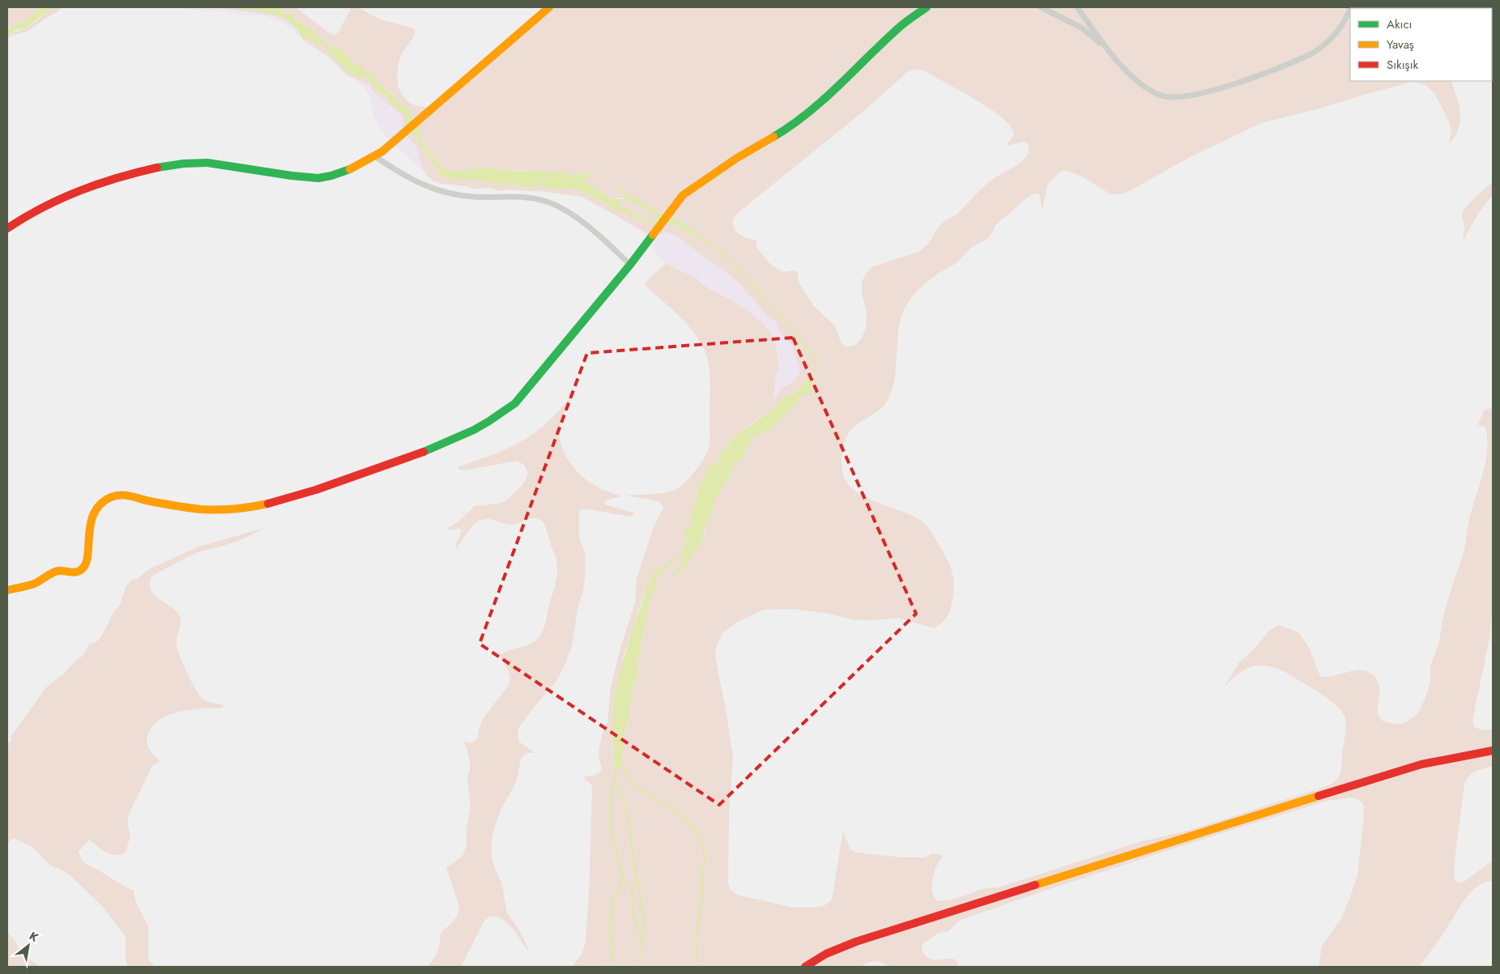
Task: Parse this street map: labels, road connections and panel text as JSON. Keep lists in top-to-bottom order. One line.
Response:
{"legend":["Akıcı","Yavaş","Sıkışık"],"north":"top right"}
